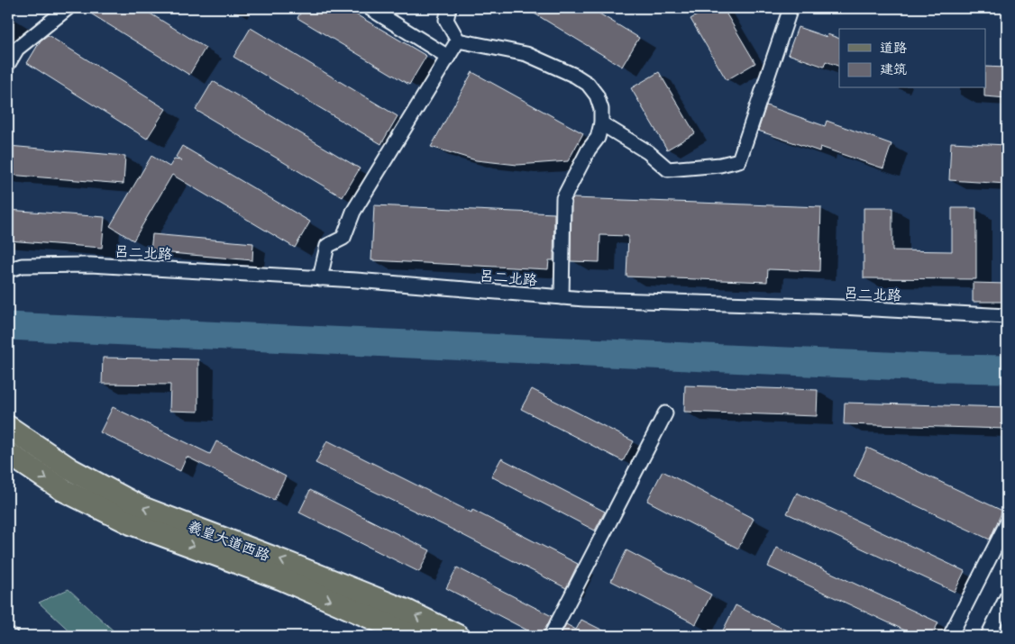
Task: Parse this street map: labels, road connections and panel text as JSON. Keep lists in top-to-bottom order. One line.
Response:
{"streets":{"main road":["羲皇大道西路"],"street":["吕二北路"]},"legend":["道路","建筑"]}
